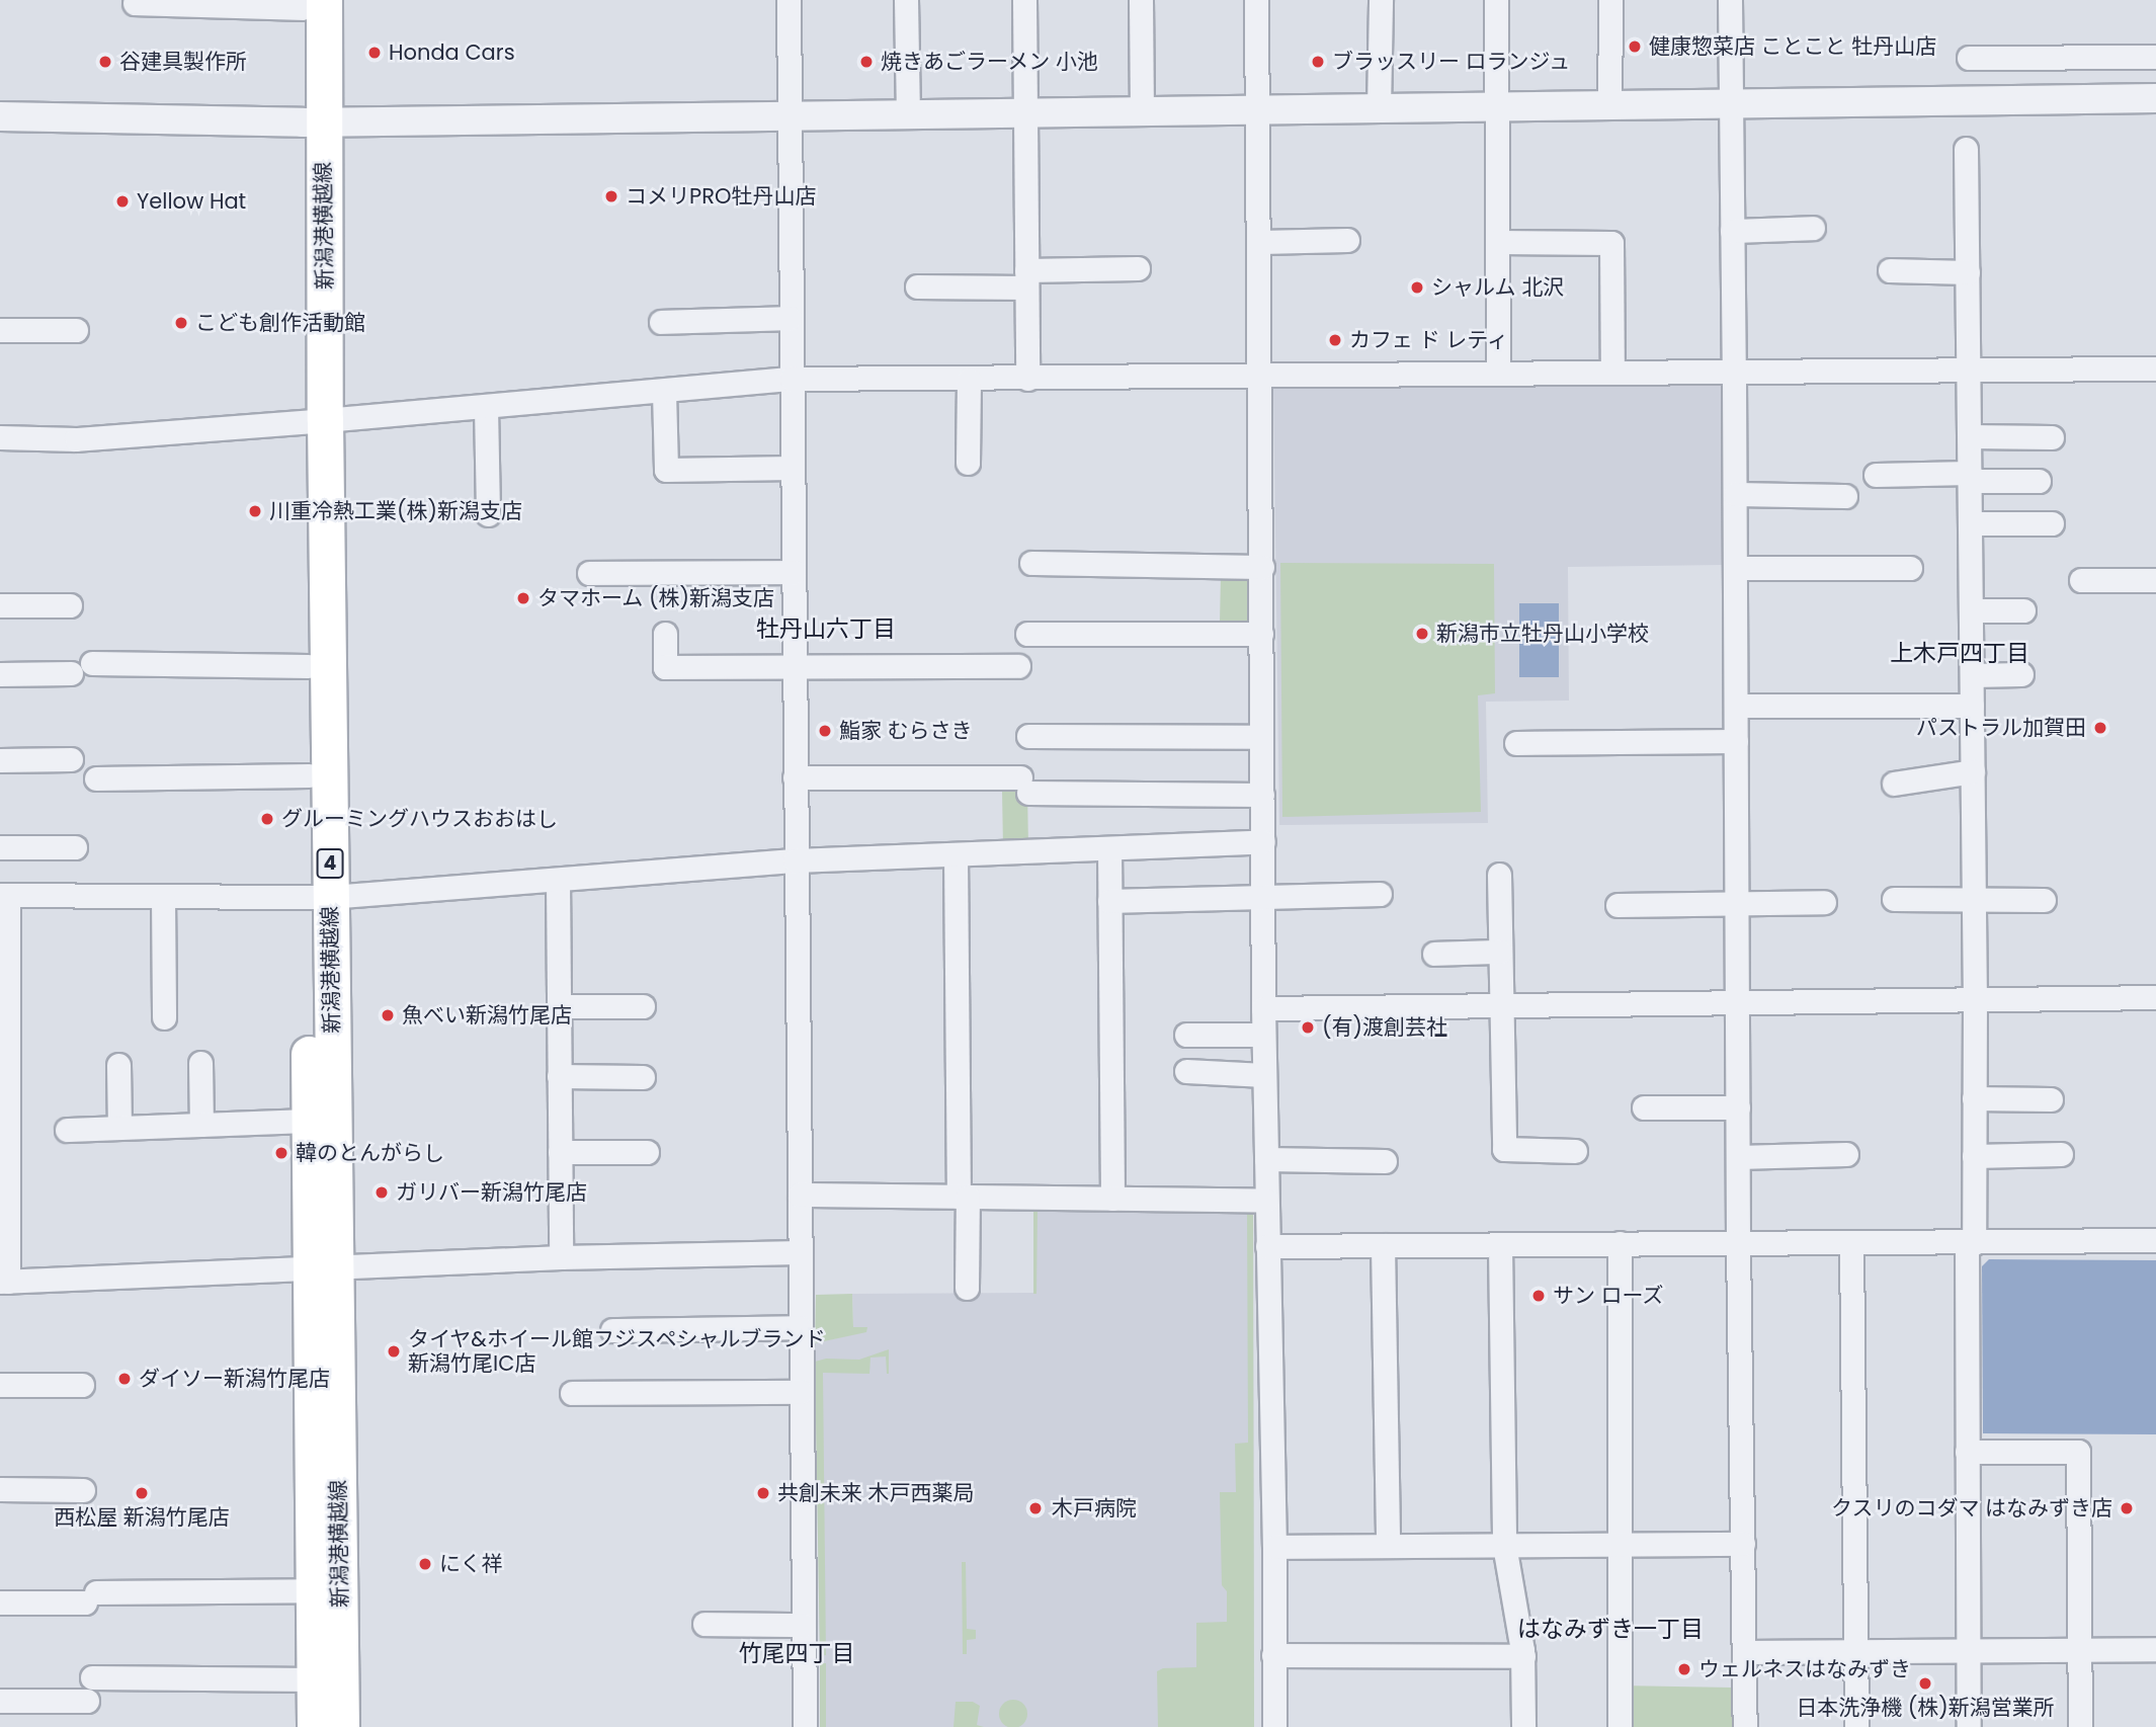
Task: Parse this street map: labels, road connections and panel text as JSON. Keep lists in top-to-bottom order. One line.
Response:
{"streets":{"main road":["新潟港横越線","4"]},"districts":["牡丹山六丁目","上木戸四丁目","はなみずき一丁目","竹尾四丁目"],"places":["健康惣菜店 ことこと 牡丹山店","Honda Cars","谷建具製作所","焼きあごラーメン 小池","ブラッスリー ロランジュ","コメリPRO牡丹山店","Yellow Hat","シャルム 北沢","こども創作活動館","カフェ ド レティ","川重冷熱工業(株)新潟支店","タマホーム (株)新潟支店","新潟市立牡丹山小学校","パストラル加賀田","鮨家 むらさき","グルーミングハウスおおはし","魚べい新潟竹尾店","(有)渡創芸社","韓のとんがらし","ガリバー新潟竹尾店","サン ローズ","タイヤ&ホイール館フジスペシャルブランド 新潟竹尾IC店","ダイソー新潟竹尾店","西松屋 新潟竹尾店","共創未来 木戸西薬局","木戸病院","クスリのコダマ はなみずき店","にく祥","ウェルネスはなみずき","日本洗浄機 (株)新潟営業所"]}
